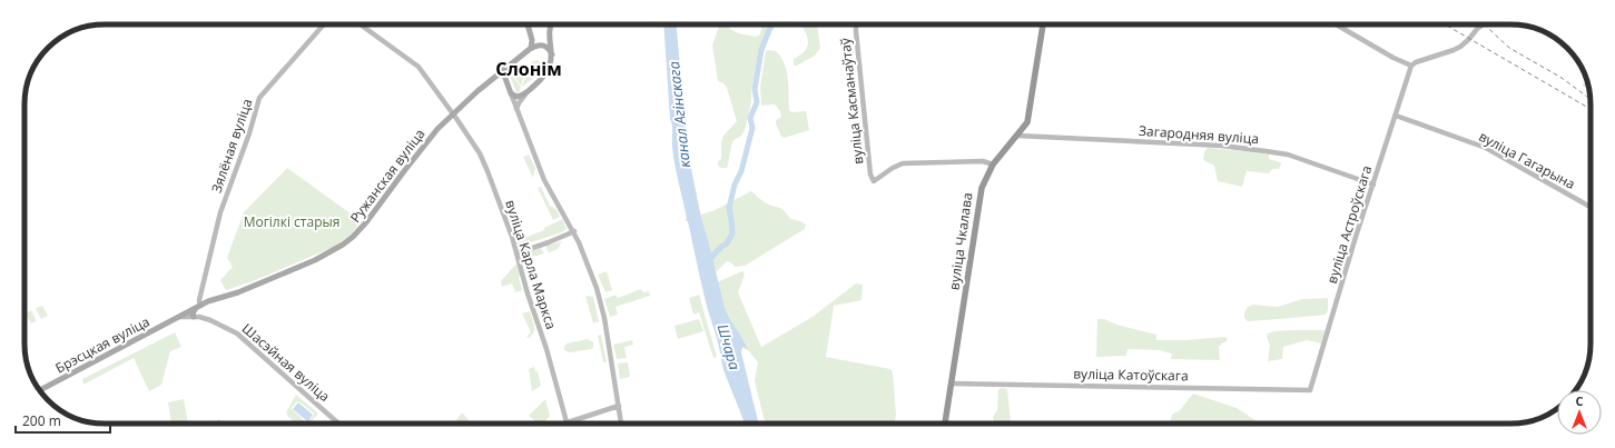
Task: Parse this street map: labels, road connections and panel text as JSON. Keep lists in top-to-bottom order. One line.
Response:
{"streets":{"highway":["вуліца Чкалава"],"main road":["Ружанская вуліца","Брэсцкая вуліца"],"street":["вуліца Касманаўтаў","Загародняя вуліца","Зялёная вуліца","вуліца Гагарына","вуліца Астроўскага","вуліца Карла Маркса","Шасэйная вуліца","вуліца Катоўскага"]},"crossings":[["вуліца Касманаўтаў","вуліца Чкалава"],["Загародняя вуліца","вуліца Астроўскага"],["Загародняя вуліца","вуліца Чкалава"],["Зялёная вуліца","Ружанская вуліца"],["вуліца Гагарына","вуліца Астроўскага"],["Ружанская вуліца","вуліца Карла Маркса"],["Ружанская вуліца","Брэсцкая вуліца"],["Ружанская вуліца","Шасэйная вуліца"],["вуліца Астроўскага","вуліца Катоўскага"],["вуліца Чкалава","вуліца Катоўскага"],["Брэсцкая вуліца","Шасэйная вуліца"]],"districts":["Слонім"],"water":["канал Агінскага","Шчара"],"parks":["Могілкі старыя"],"scale_bar":"200 m","north":"top"}
